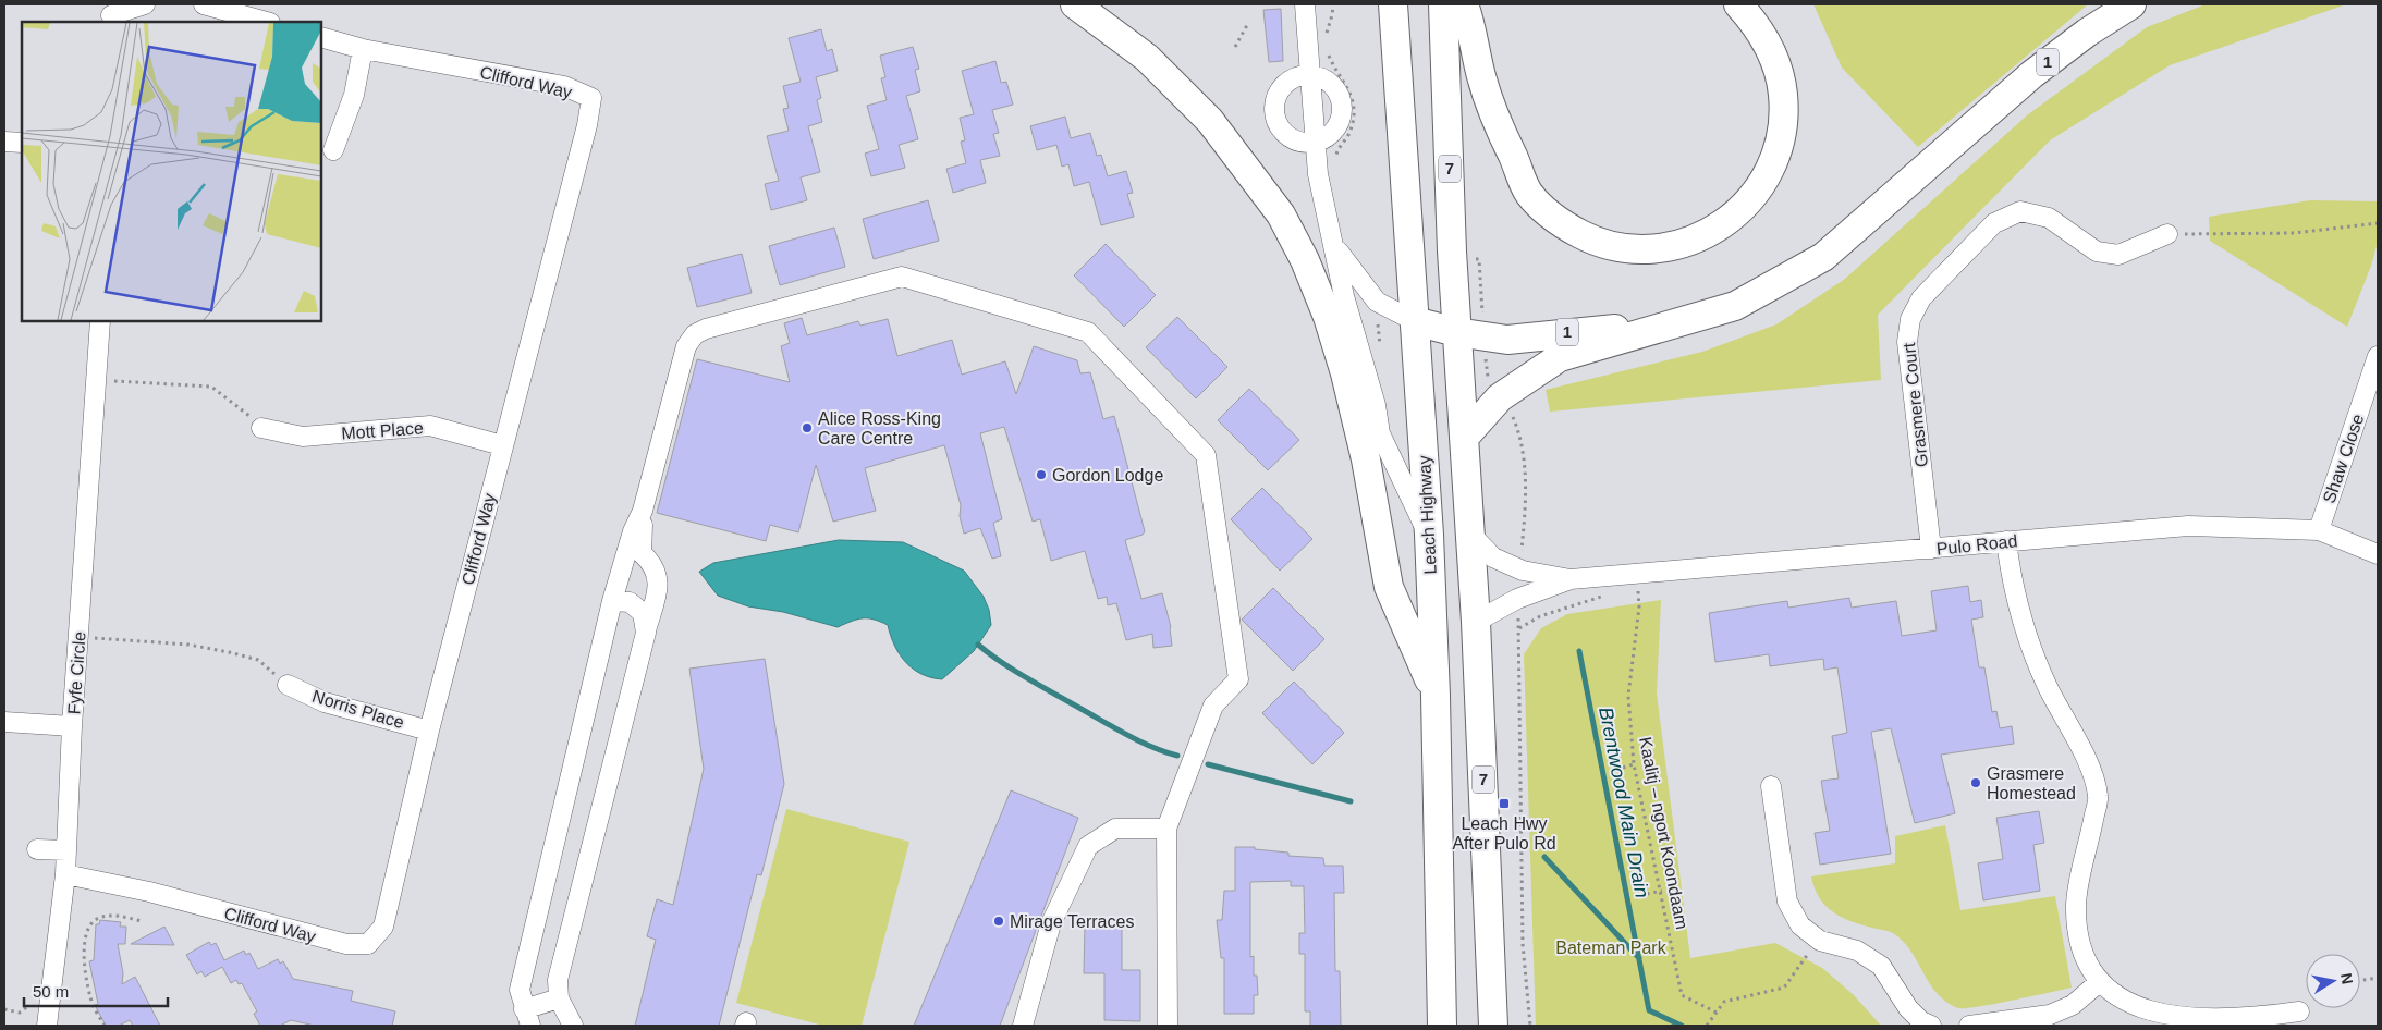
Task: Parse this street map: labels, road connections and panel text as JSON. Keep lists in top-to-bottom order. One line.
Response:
{"streets":{"highway":["1","7","Leach Highway"],"street":["Clifford Way","Grasmere Court","Mott Place","Shaw Close","Pulo Road","Fyfe Circle","Norris Place"],"path":["Kaalitj – ngort Koondaam"]},"crossings":[["1","7"],["1","Leach Highway"],["Clifford Way","Mott Place"],["Clifford Way","Fyfe Circle"],["Clifford Way","Norris Place"],["7","Pulo Road"],["Grasmere Court","Pulo Road"],["Shaw Close","Pulo Road"]],"water":["Brentwood Main Drain"],"parks":["Bateman Park"],"places":{"other":["Alice Ross-King Care Centre","Gordon Lodge","Grasmere Homestead","Mirage Terraces"],"transit":["Leach Hwy After Pulo Rd"]},"scale_bar":"50 m","north":"right"}
